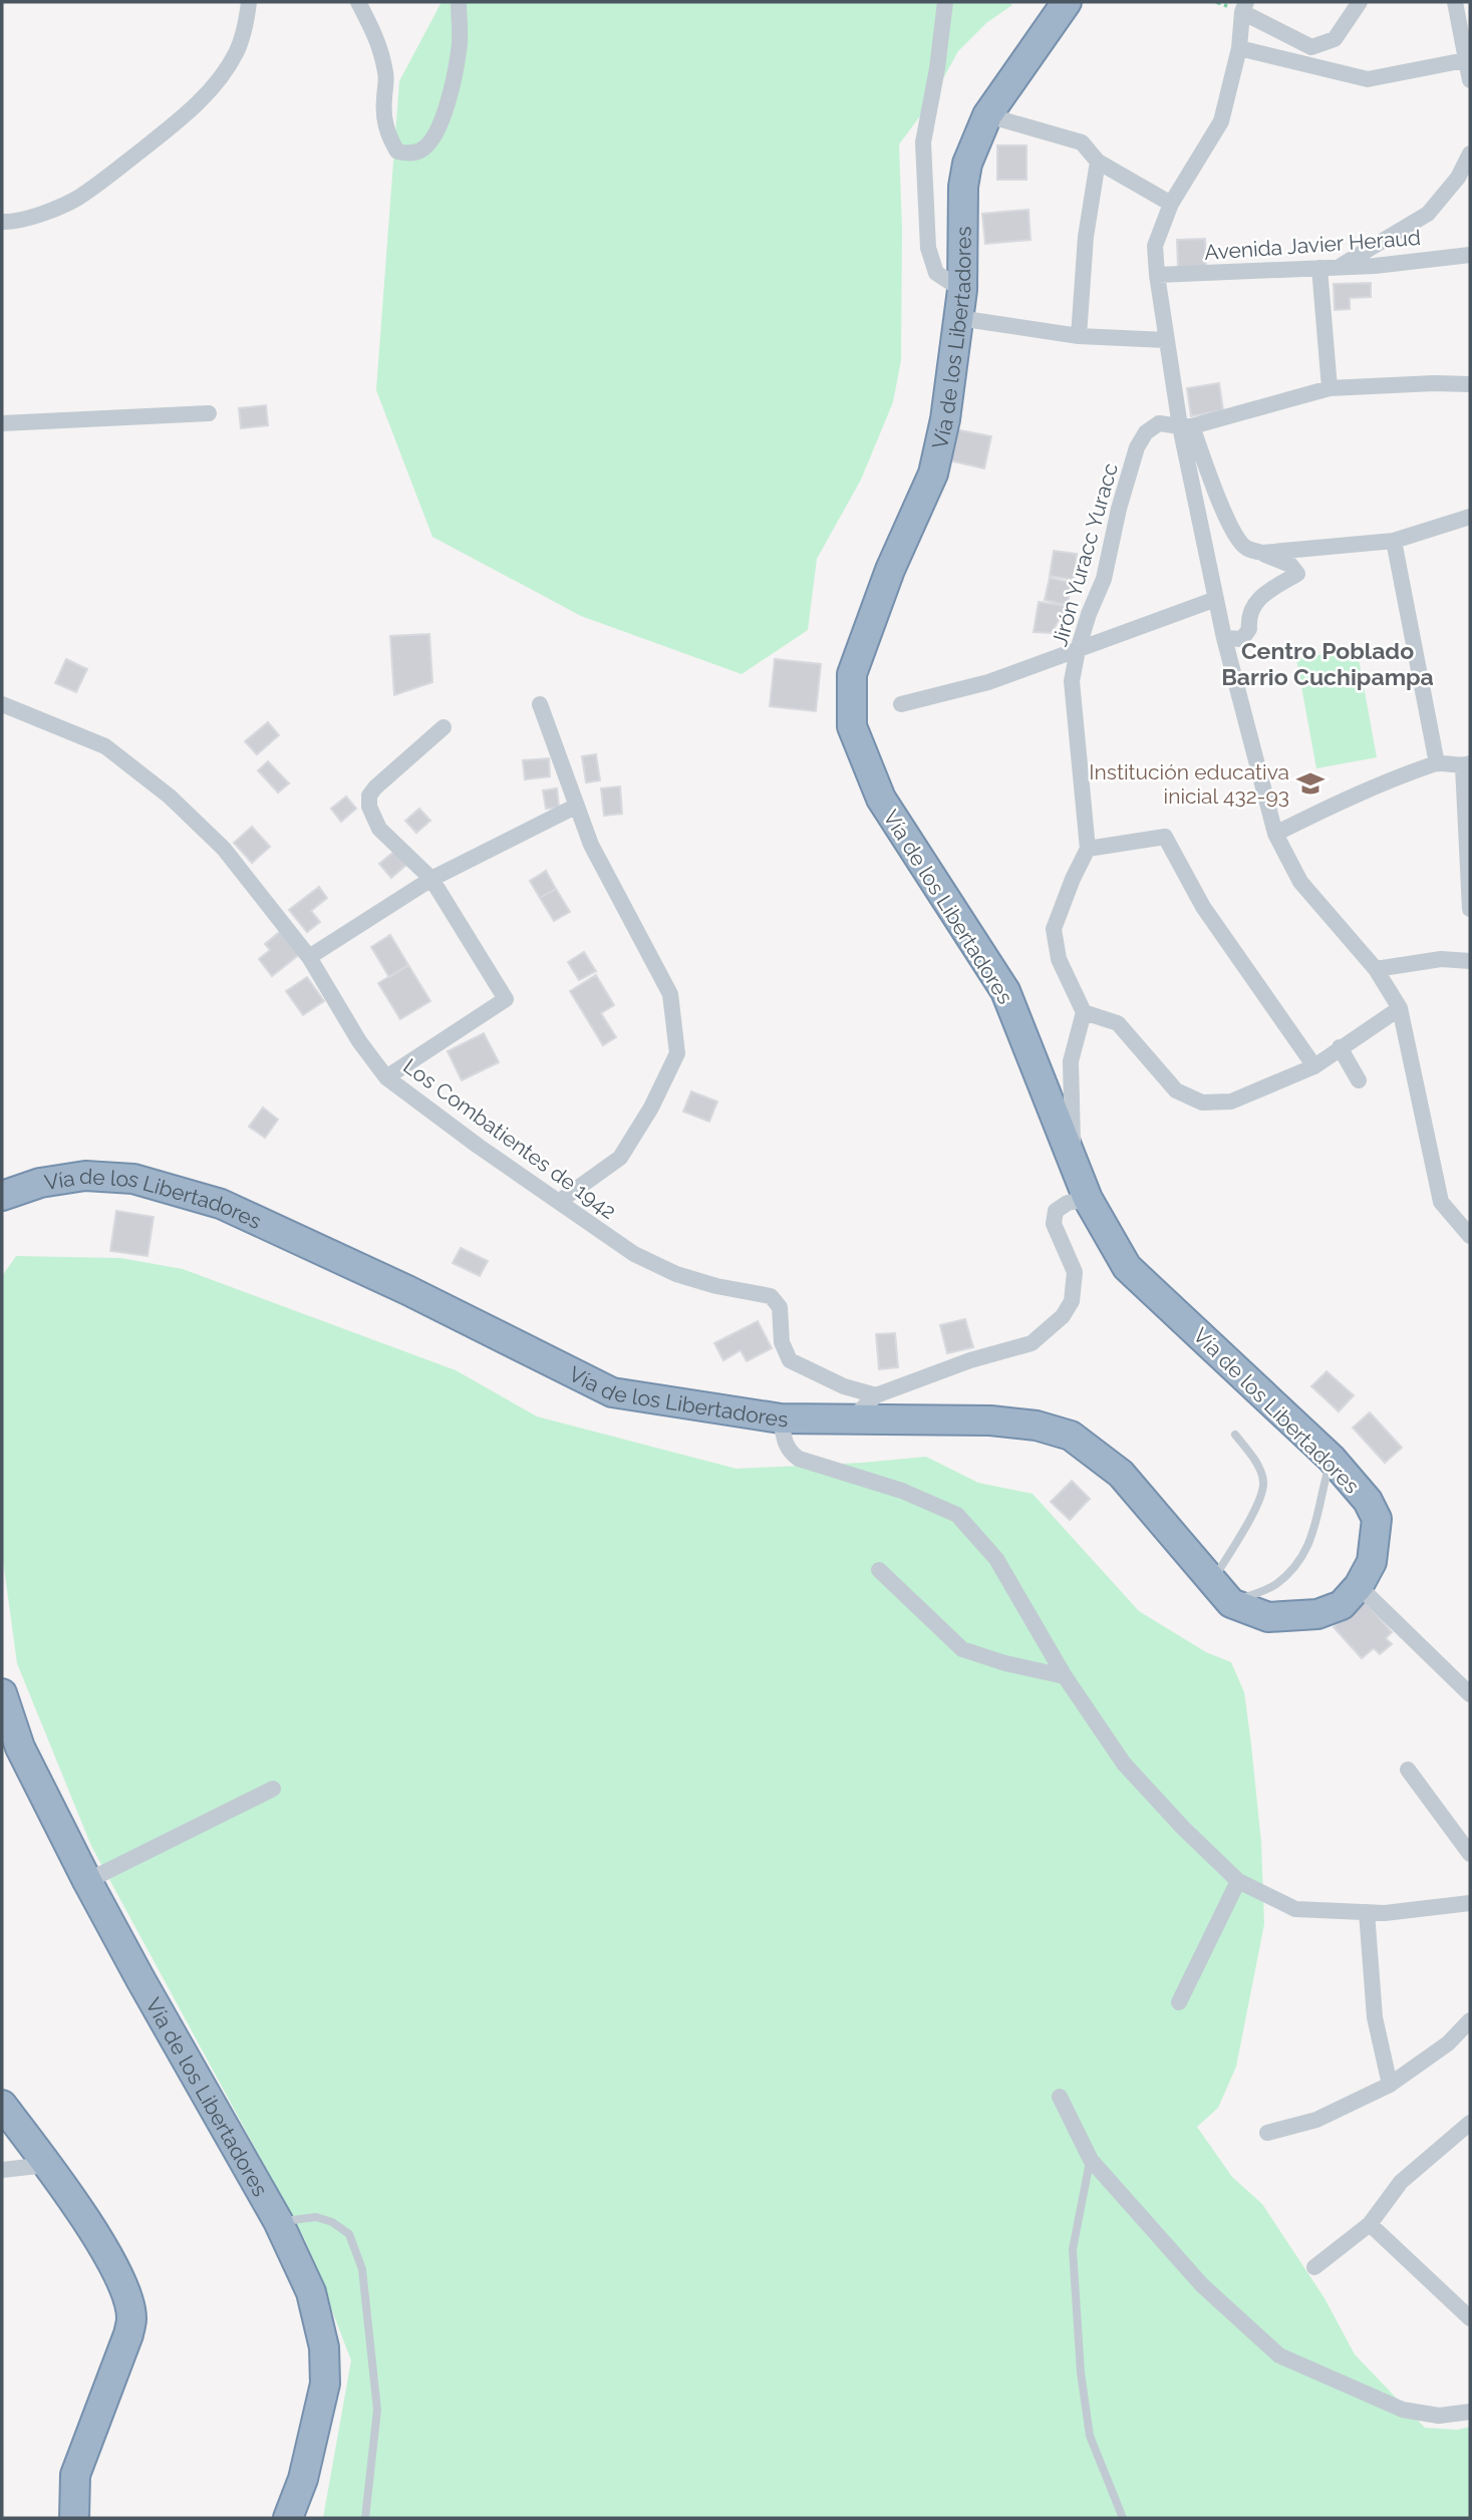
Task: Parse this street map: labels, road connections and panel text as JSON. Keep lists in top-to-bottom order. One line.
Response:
{"streets":{"highway":["Vía de los Libertadores"],"street":["Avenida Javier Heraud","Jirón Yuracc Yuracc","Los Combatientes de 1942"]},"districts":["Centro Poblado Barrio Cuchipampa"],"places":{"school or university":["Institución educativa inicial 432-93"]}}
